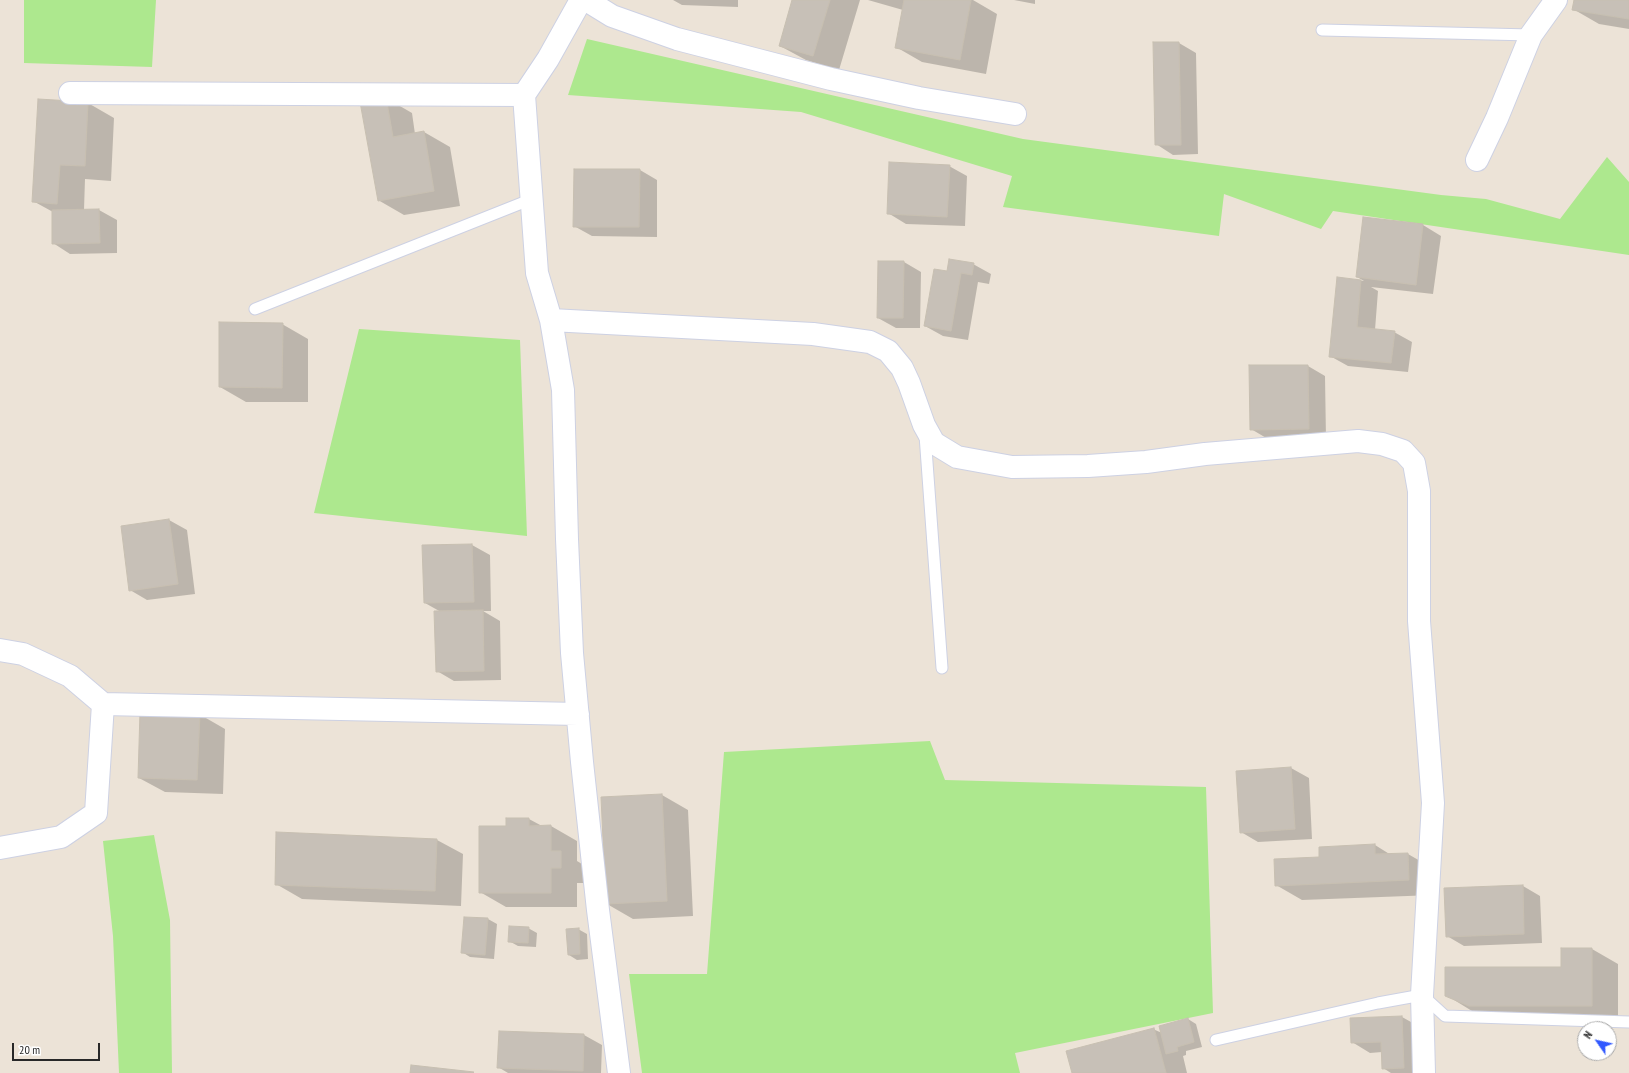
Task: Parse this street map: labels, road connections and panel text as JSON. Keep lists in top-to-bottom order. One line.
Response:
{"scale_bar":"20 m","north":"top left"}
